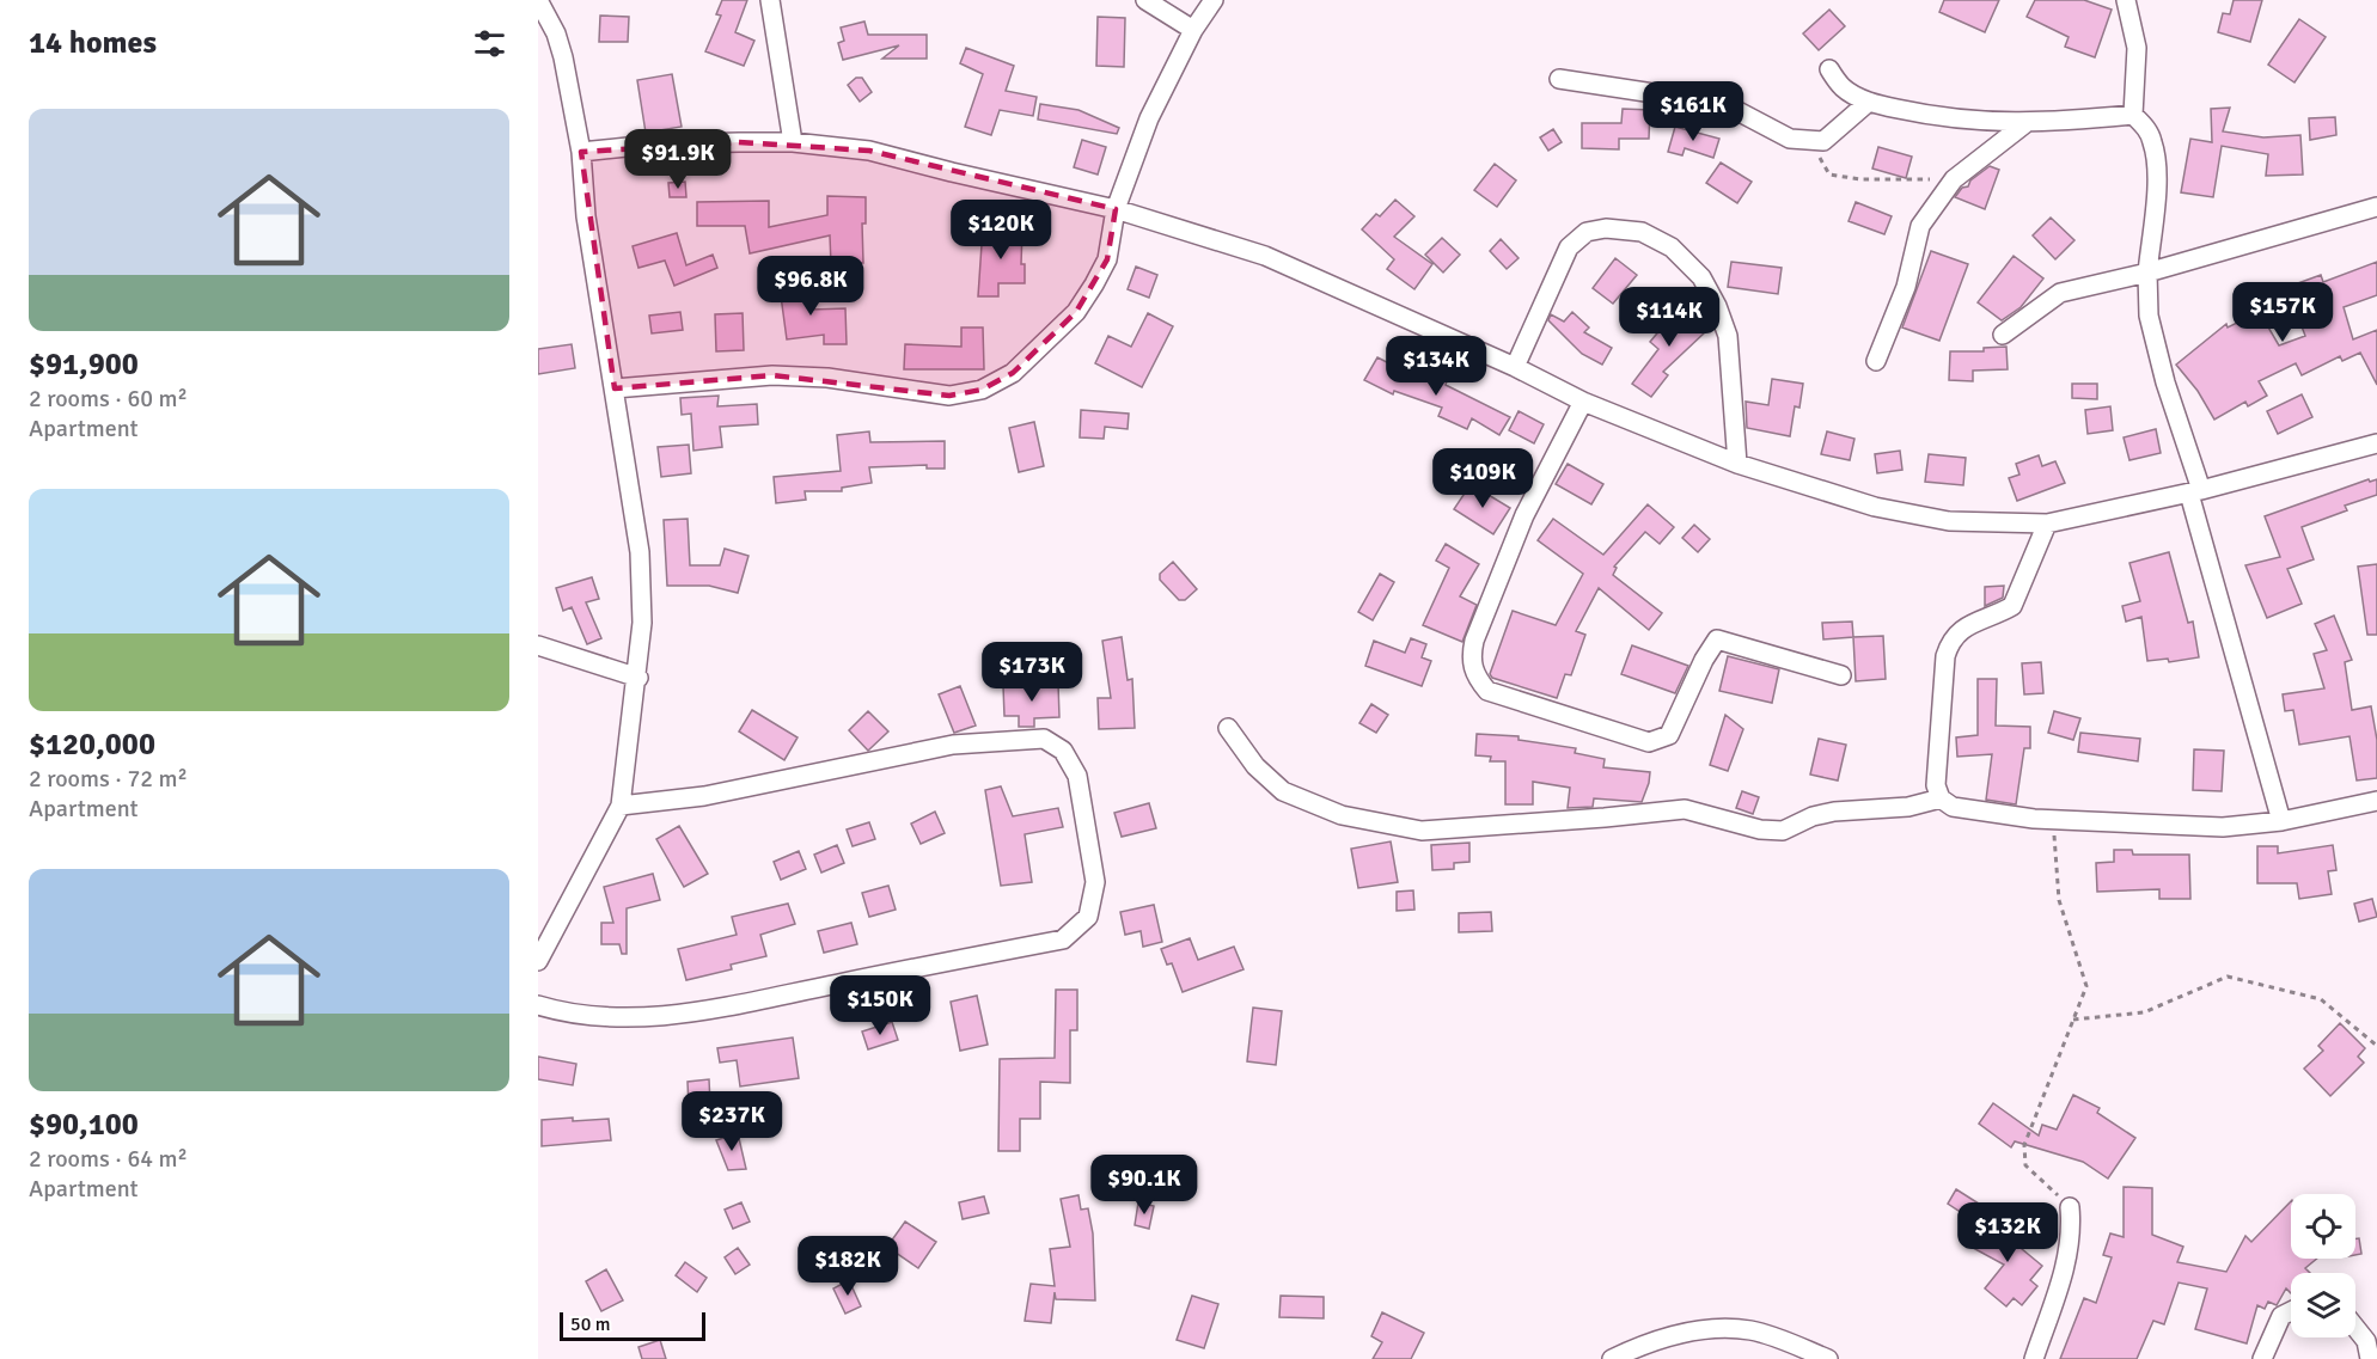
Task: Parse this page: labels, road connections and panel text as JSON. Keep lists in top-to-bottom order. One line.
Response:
{"scale_bar":"50 m","page":{"heading":"14 homes","price":["$161K","$91.9K","$120K","$96.8K","$157K","$114K","$134K","$109K","$173K","$150K","$237K","$90.1K","$132K","$182K"],"list":[{"name":"$91,900","note":"2 rooms · 60 m² · Apartment"},{"name":"$120,000","note":"2 rooms · 72 m² · Apartment"},{"name":"$90,100","note":"2 rooms · 64 m² · Apartment"}],"scale":"50 m"}}
